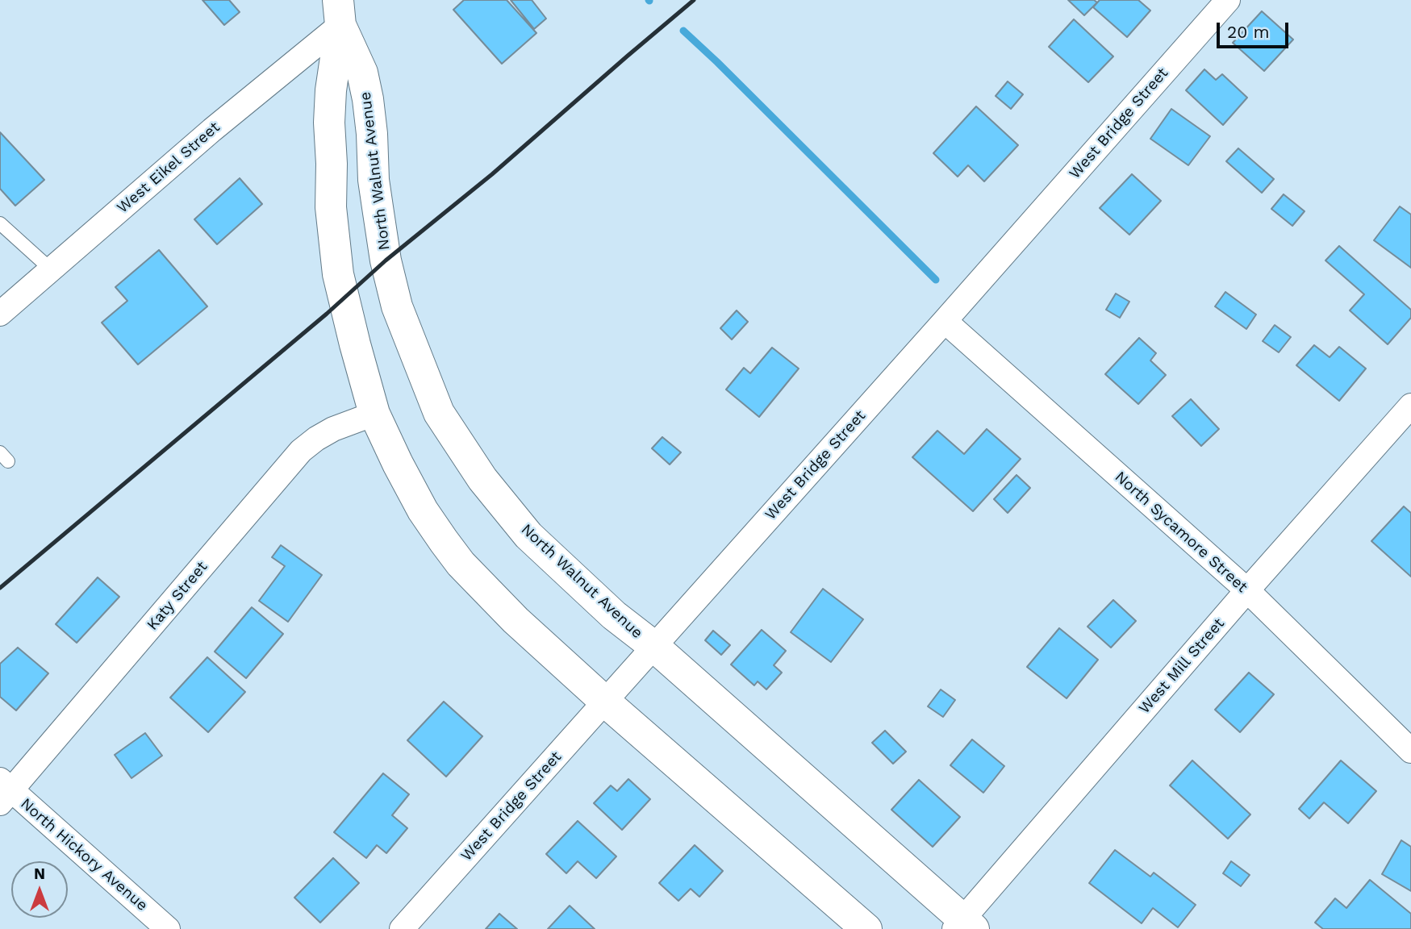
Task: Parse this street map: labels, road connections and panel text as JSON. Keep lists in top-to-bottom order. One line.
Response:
{"streets":{"main road":["North Walnut Avenue"],"street":["West Bridge Street","West Eikel Street","North Sycamore Street","Katy Street","West Mill Street","North Hickory Avenue"]},"crossings":[["West Bridge Street","North Walnut Avenue"],["West Bridge Street","North Sycamore Street"],["West Eikel Street","North Walnut Avenue"],["North Walnut Avenue","West Mill Street"],["North Sycamore Street","West Mill Street"],["Katy Street","North Hickory Avenue"]],"scale_bar":"20 m","north":"top"}
